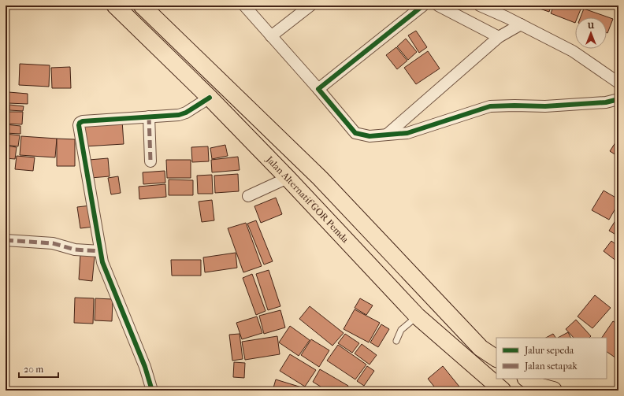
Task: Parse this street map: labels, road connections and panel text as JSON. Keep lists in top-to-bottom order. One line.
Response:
{"streets":{"main road":["Jalan Alternatif GOR Pemda"]},"legend":["Jalur sepeda","Jalan setapak"],"scale_bar":"20 m","north":"top"}
